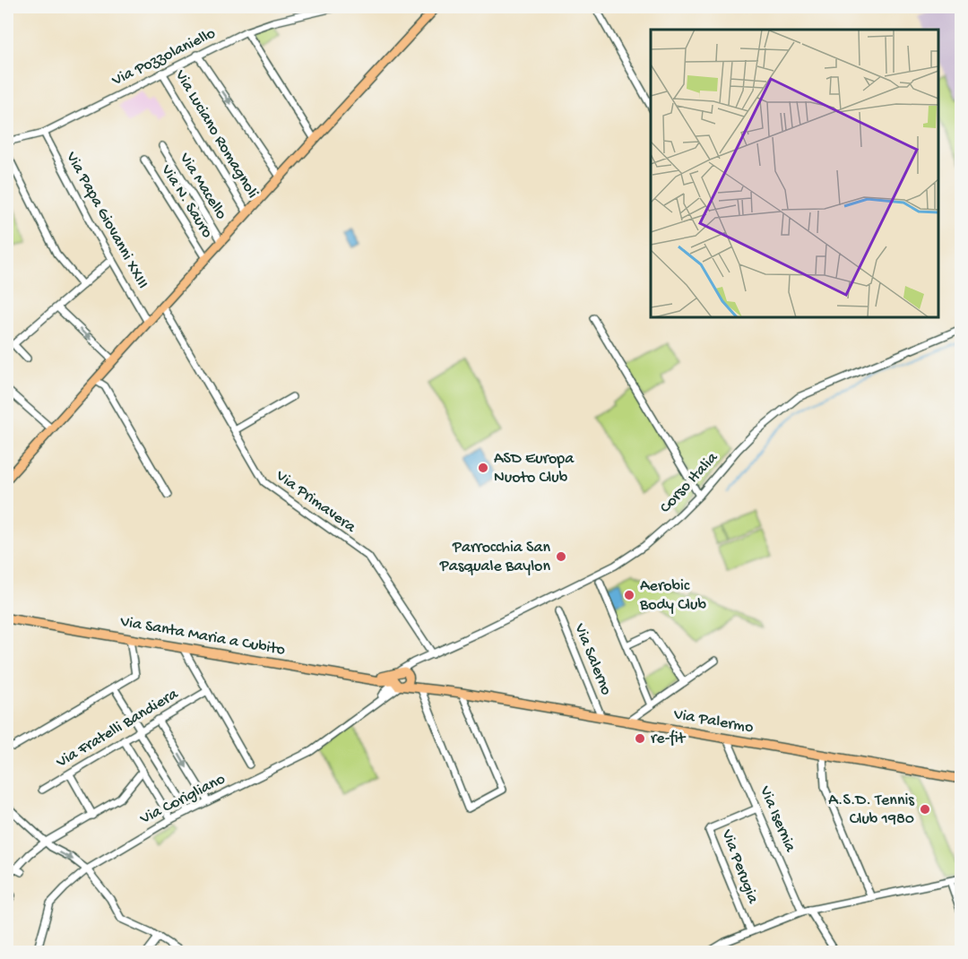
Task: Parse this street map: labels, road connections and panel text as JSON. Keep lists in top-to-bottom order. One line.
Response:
{"streets":{"main road":["Via Santa Maria a Cubito","Via Palermo"],"street":["Via Pozzolaniello","Via Luciano Romagnoli","Via Macello","Via N. Sauro","Via Papa Giovanni XXIII","Corso Italia","Via Primavera","Via Salerno","Via Fratelli Bandiera","Via Corigliano","Via Isernia","Via Perugia"]},"crossings":[["Via Pozzolaniello","Via Luciano Romagnoli"],["Via Pozzolaniello","Via Papa Giovanni XXIII"],["Corso Italia","Via Primavera"],["Via Santa Maria a Cubito","Via Palermo"],["Via Salerno","Via Palermo"],["Via Palermo","Via Isernia"],["Via Isernia","Via Perugia"]],"places":["ASD Europa Nuoto Club","Parrocchia San Pasquale Baylon","Aerobic Body Club","re-fit","A.S.D. Tennis Club 1980"]}
